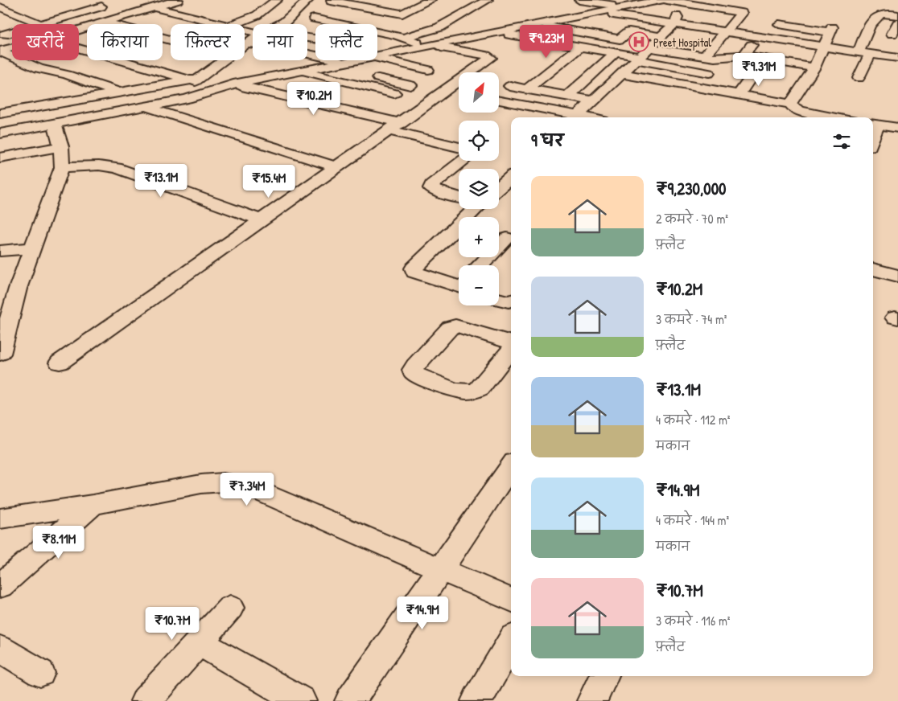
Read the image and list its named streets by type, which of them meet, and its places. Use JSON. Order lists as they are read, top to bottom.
{
  "places": {
    "hospital": ["Preet Hospital"]
  },
  "north": "top right",
  "page": {
    "chip": [
      "खरीदें",
      "किराया",
      "फ़िल्टर",
      "नया",
      "फ़्लैट"
    ],
    "price": [
      "₹9.23M",
      "₹9.31M",
      "₹10.2M",
      "₹13.1M",
      "₹15.4M",
      "₹7.34M",
      "₹8.11M",
      "₹14.9M",
      "₹10.7M"
    ],
    "map_buttons": ["+", "−"],
    "heading": "9 घर",
    "list": [
      {
        "name": "₹9,230,000",
        "note": "2 कमरे · 70 m² · फ़्लैट"
      },
      {
        "name": "₹10.2M",
        "note": "3 कमरे · 74 m² · फ़्लैट"
      },
      {
        "name": "₹13.1M",
        "note": "4 कमरे · 112 m² · मकान"
      },
      {
        "name": "₹14.9M",
        "note": "4 कमरे · 144 m² · मकान"
      },
      {
        "name": "₹10.7M",
        "note": "3 कमरे · 116 m² · फ़्लैट"
      }
    ]
  }
}
